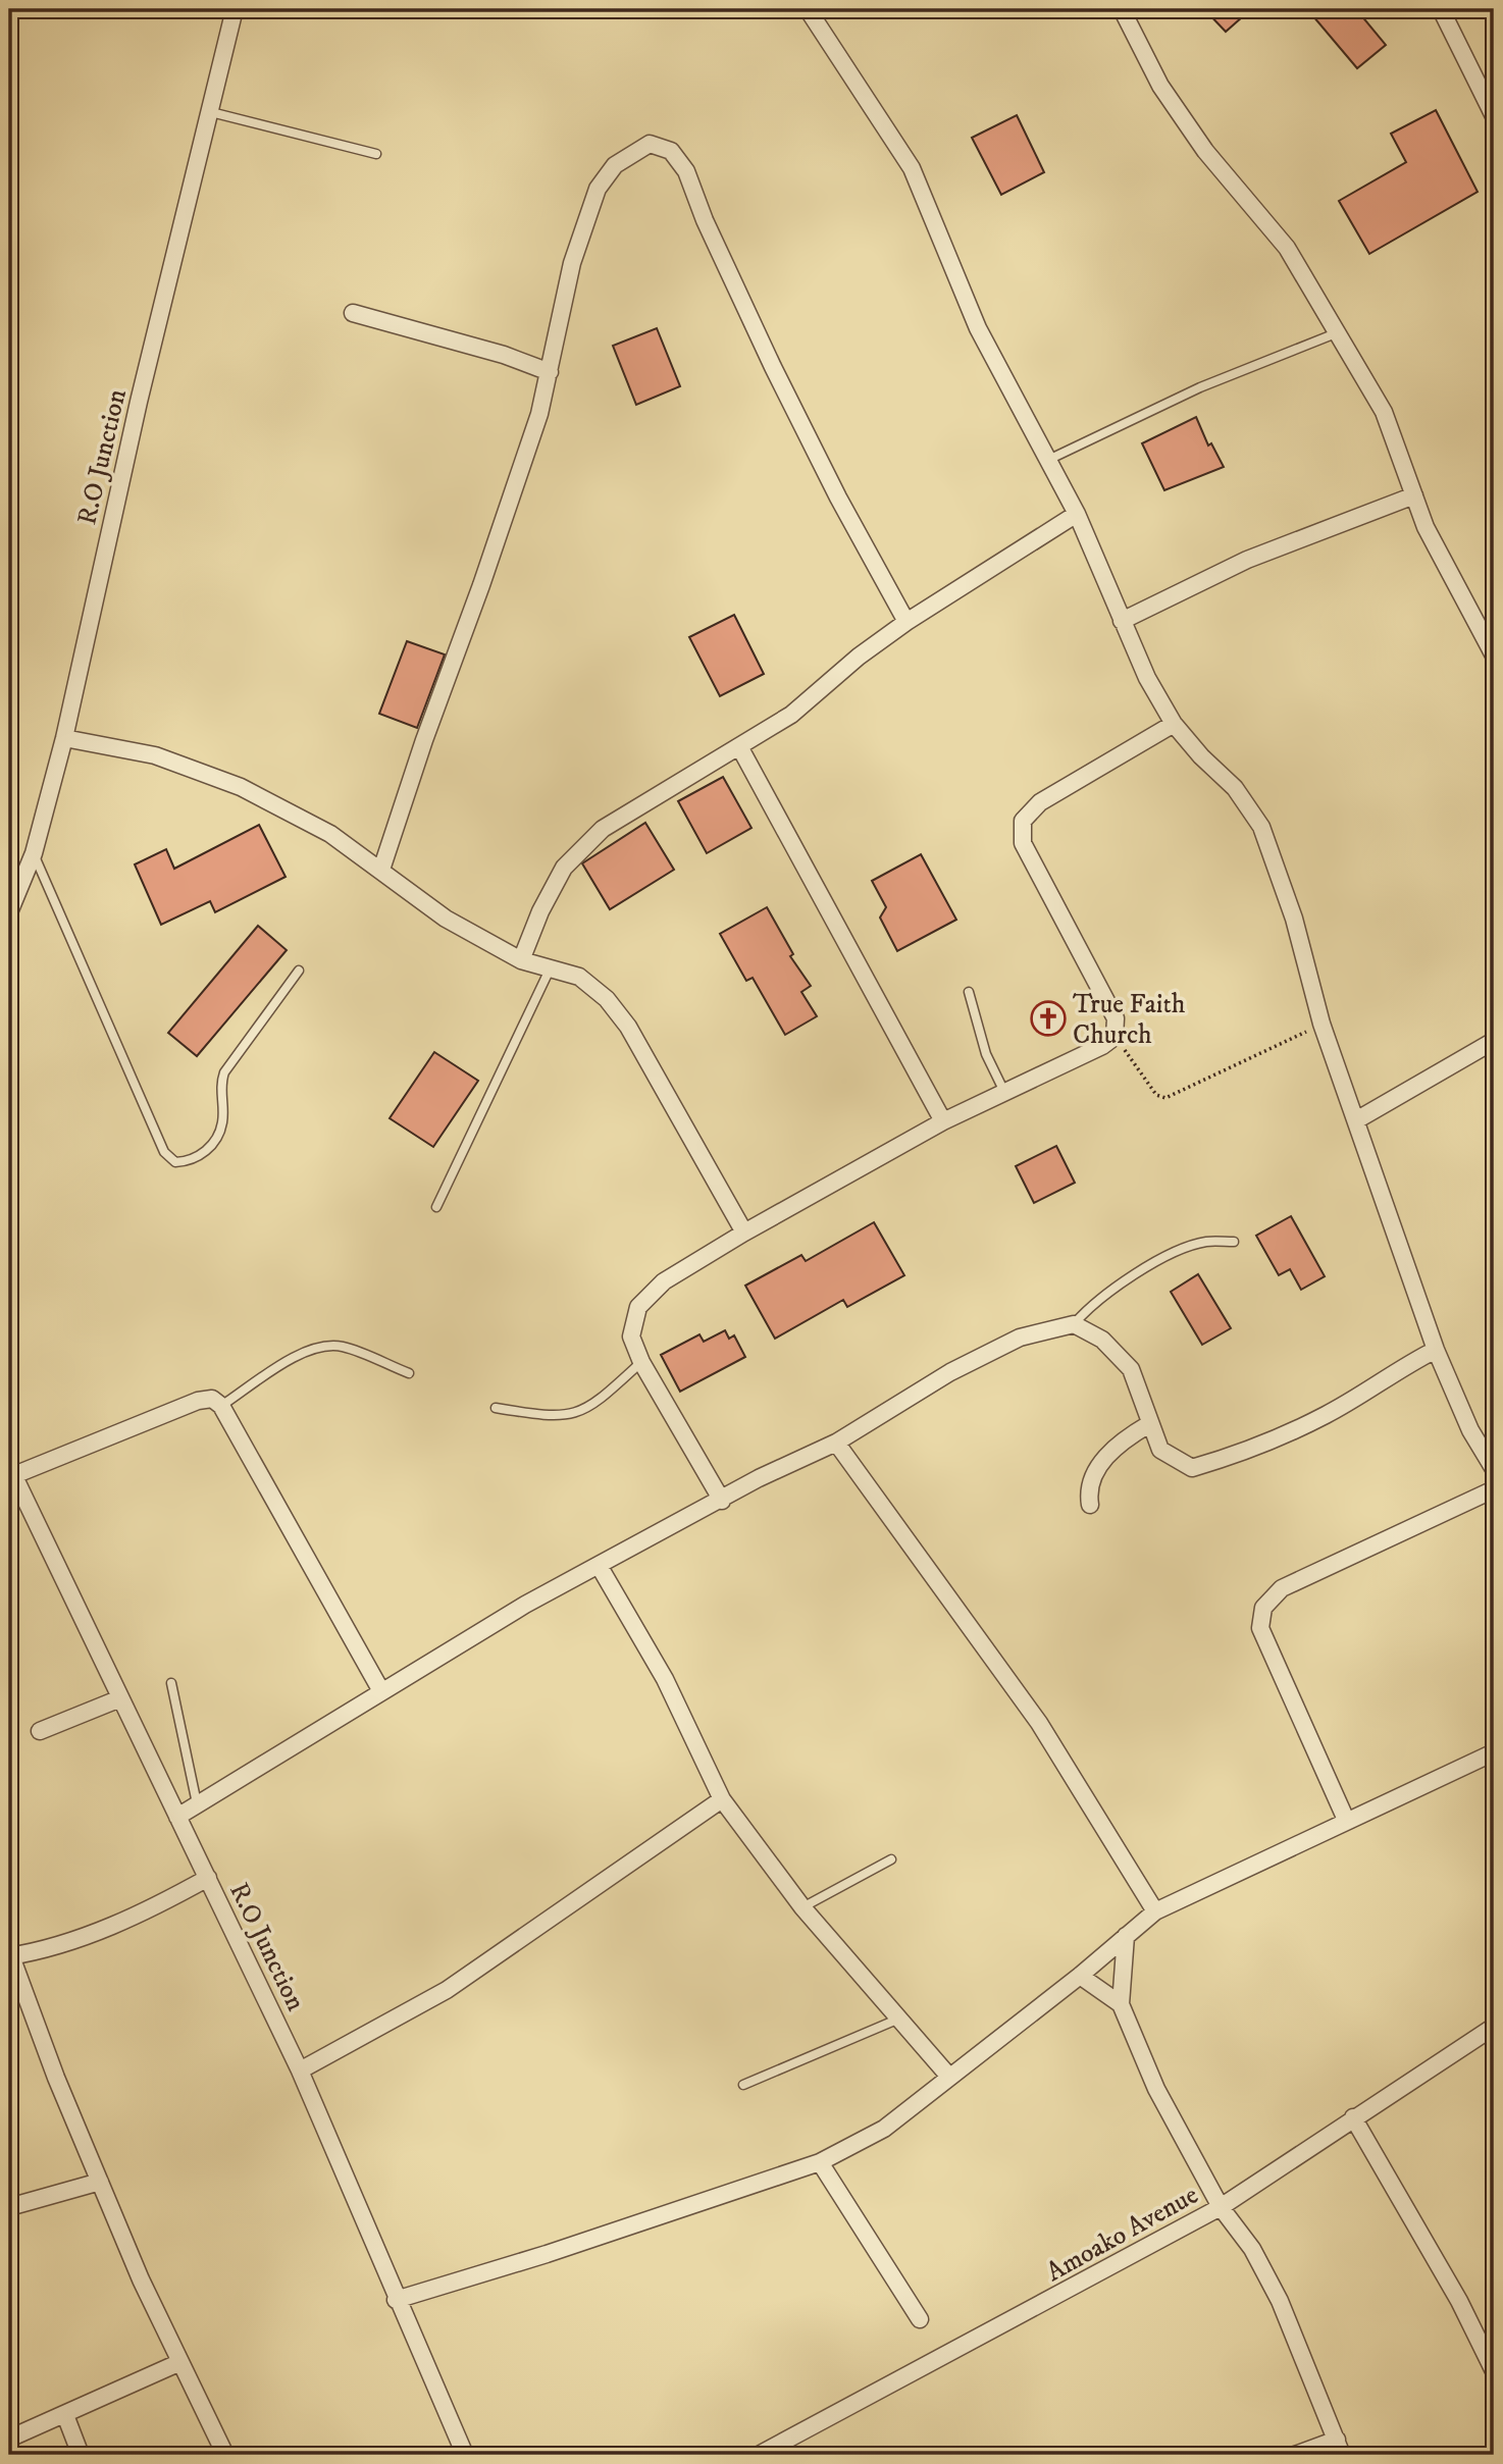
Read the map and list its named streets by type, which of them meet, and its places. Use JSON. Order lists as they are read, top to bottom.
{
  "streets": {
    "street": ["R.O Junction", "Amoako Avenue"]
  },
  "places": {
    "church": ["True Faith Church"]
  }
}
